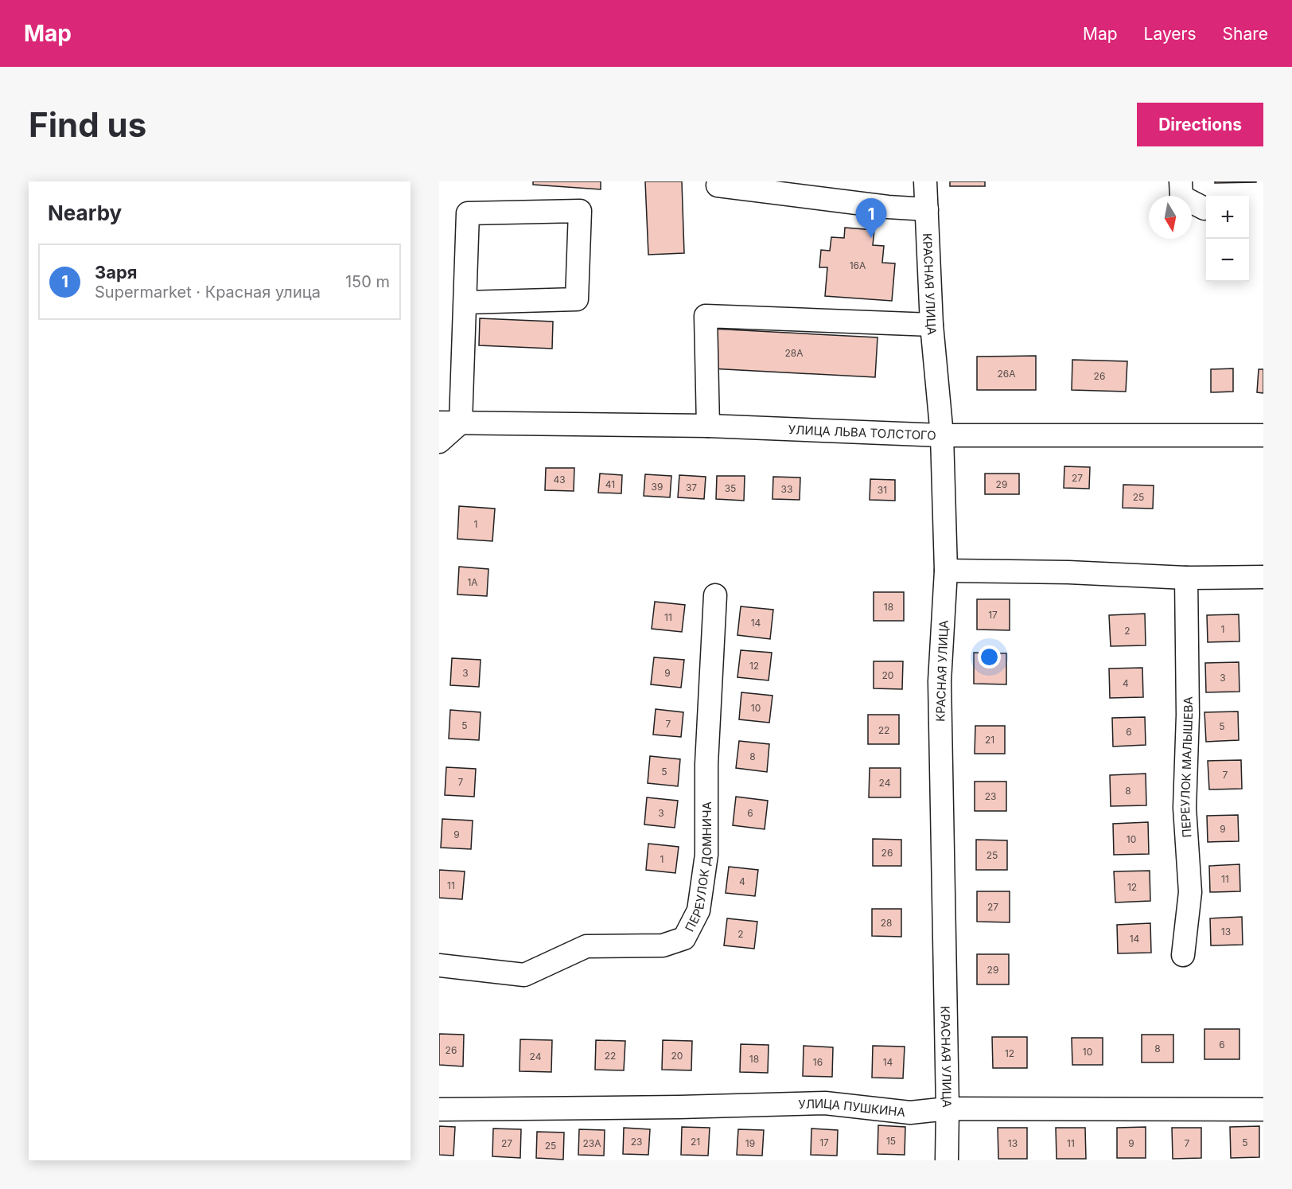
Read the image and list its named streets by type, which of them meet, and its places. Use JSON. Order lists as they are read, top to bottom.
{
  "streets": {
    "street": [
      "КРАСНАЯ УЛИЦА",
      "УЛИЦА ЛЬВА ТОЛСТОГО",
      "ПЕРЕУЛОК МАЛЫШЕВА",
      "ПЕРЕУЛОК ДОМНИЧА",
      "УЛИЦА ПУШКИНА"
    ]
  },
  "crossings": [
    ["КРАСНАЯ УЛИЦА", "УЛИЦА ЛЬВА ТОЛСТОГО"],
    ["КРАСНАЯ УЛИЦА", "УЛИЦА ПУШКИНА"]
  ],
  "house_numbers": [
    "16А",
    "28А",
    "26А",
    "26",
    "27",
    "43",
    "41",
    "29",
    "39",
    "37",
    "35",
    "33",
    "31",
    "25",
    "1",
    "1А",
    "18",
    "17",
    "11",
    "14",
    "1",
    "2",
    "12",
    "3",
    "9",
    "20",
    "3",
    "4",
    "10",
    "7",
    "5",
    "5",
    "22",
    "6",
    "21",
    "8",
    "5",
    "7",
    "7",
    "24",
    "8",
    "23",
    "3",
    "6",
    "9",
    "9",
    "10",
    "26",
    "25",
    "1",
    "11",
    "4",
    "11",
    "12",
    "27",
    "28",
    "13",
    "2",
    "14",
    "29",
    "6",
    "8",
    "26",
    "10",
    "12",
    "22",
    "20",
    "24",
    "18",
    "16",
    "14",
    "15",
    "23",
    "21",
    "17",
    "5",
    "27",
    "23А",
    "19",
    "13",
    "11",
    "9",
    "7",
    "25"
  ],
  "north": "bottom",
  "page": {
    "header": "Map",
    "nav": ["Map", "Layers", "Share"],
    "buttons": "Directions",
    "title": "Find us",
    "heading": "Nearby",
    "map_buttons": ["+", "−"],
    "pins": "1",
    "list": [
      {
        "mark": "1",
        "name": "Заря",
        "note": "Supermarket · Красная улица",
        "value": "150 m"
      }
    ]
  }
}
